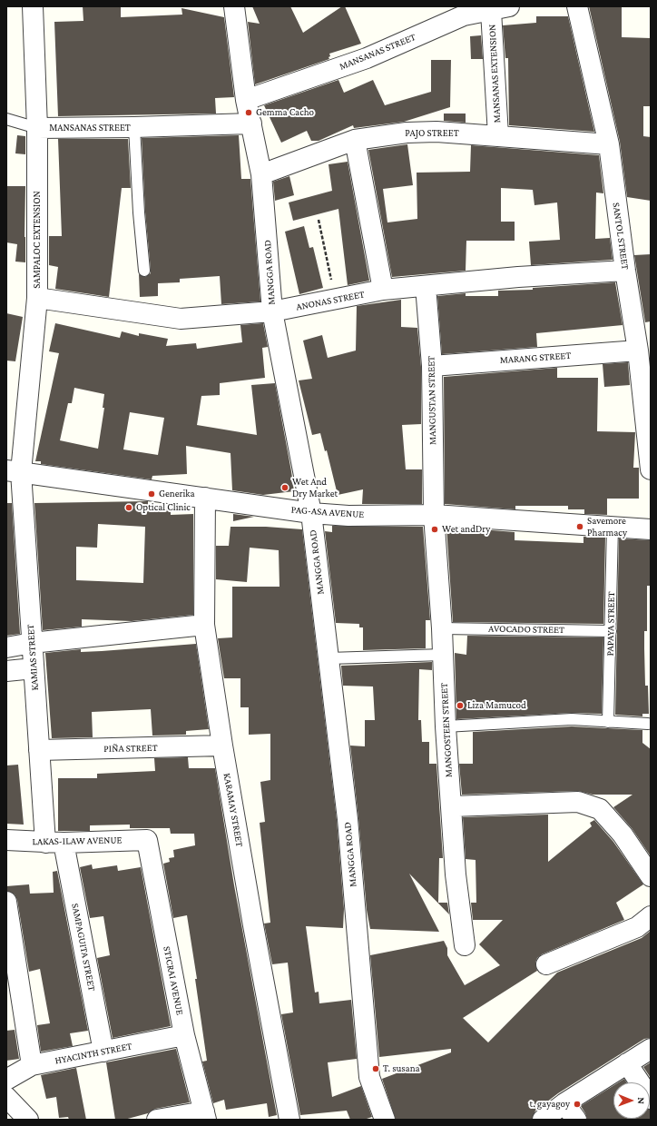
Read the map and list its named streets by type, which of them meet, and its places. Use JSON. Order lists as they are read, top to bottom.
{
  "streets": {
    "street": [
      "MANSANAS STREET",
      "MANSANAS EXTENSION",
      "PAJO STREET",
      "SANTOL STREET",
      "SAMPALOC EXTENSION",
      "MANGGA ROAD",
      "ANONAS STREET",
      "MARANG STREET",
      "MANGUSTAN STREET",
      "PAG-ASA AVENUE",
      "KAMIAS STREET",
      "MANGOSTEEN STREET",
      "PIÑA STREET",
      "KARAMAY STREET",
      "LAKAS-ILAW AVENUE",
      "SAMPAGUITA STREET",
      "STICRAI AVENUE",
      "HYACINTH STREET"
    ],
    "lane": ["PAPAYA STREET", "AVOCADO STREET"]
  },
  "crossings": [
    ["MANSANAS STREET", "MANSANAS EXTENSION"],
    ["MANSANAS STREET", "SAMPALOC EXTENSION"],
    ["MANSANAS STREET", "MANGGA ROAD"],
    ["MANSANAS EXTENSION", "PAJO STREET"],
    ["PAJO STREET", "SANTOL STREET"],
    ["PAJO STREET", "MANGGA ROAD"],
    ["SANTOL STREET", "ANONAS STREET"],
    ["SANTOL STREET", "MARANG STREET"],
    ["SAMPALOC EXTENSION", "ANONAS STREET"],
    ["SAMPALOC EXTENSION", "PAG-ASA AVENUE"],
    ["SAMPALOC EXTENSION", "KAMIAS STREET"],
    ["MANGGA ROAD", "ANONAS STREET"],
    ["MANGGA ROAD", "PAG-ASA AVENUE"],
    ["ANONAS STREET", "MANGUSTAN STREET"],
    ["MARANG STREET", "MANGUSTAN STREET"],
    ["MANGUSTAN STREET", "PAG-ASA AVENUE"],
    ["MANGUSTAN STREET", "MANGOSTEEN STREET"],
    ["PAG-ASA AVENUE", "PAPAYA STREET"],
    ["PAG-ASA AVENUE", "KAMIAS STREET"],
    ["PAG-ASA AVENUE", "MANGOSTEEN STREET"],
    ["PAG-ASA AVENUE", "KARAMAY STREET"],
    ["PAPAYA STREET", "AVOCADO STREET"],
    ["AVOCADO STREET", "MANGOSTEEN STREET"],
    ["KAMIAS STREET", "PIÑA STREET"],
    ["KAMIAS STREET", "LAKAS-ILAW AVENUE"],
    ["KAMIAS STREET", "SAMPAGUITA STREET"],
    ["PIÑA STREET", "KARAMAY STREET"],
    ["LAKAS-ILAW AVENUE", "SAMPAGUITA STREET"],
    ["LAKAS-ILAW AVENUE", "STICRAI AVENUE"],
    ["SAMPAGUITA STREET", "HYACINTH STREET"],
    ["STICRAI AVENUE", "HYACINTH STREET"]
  ],
  "places": [
    "Gemma Cacho",
    "Wet And Dry Market",
    "Generika",
    "Optical Clinic",
    "Savemore Pharmacy",
    "Wet andDry",
    "Liza Mamucod",
    "T. susana",
    "t. gayagoy"
  ],
  "north": "right"
}
